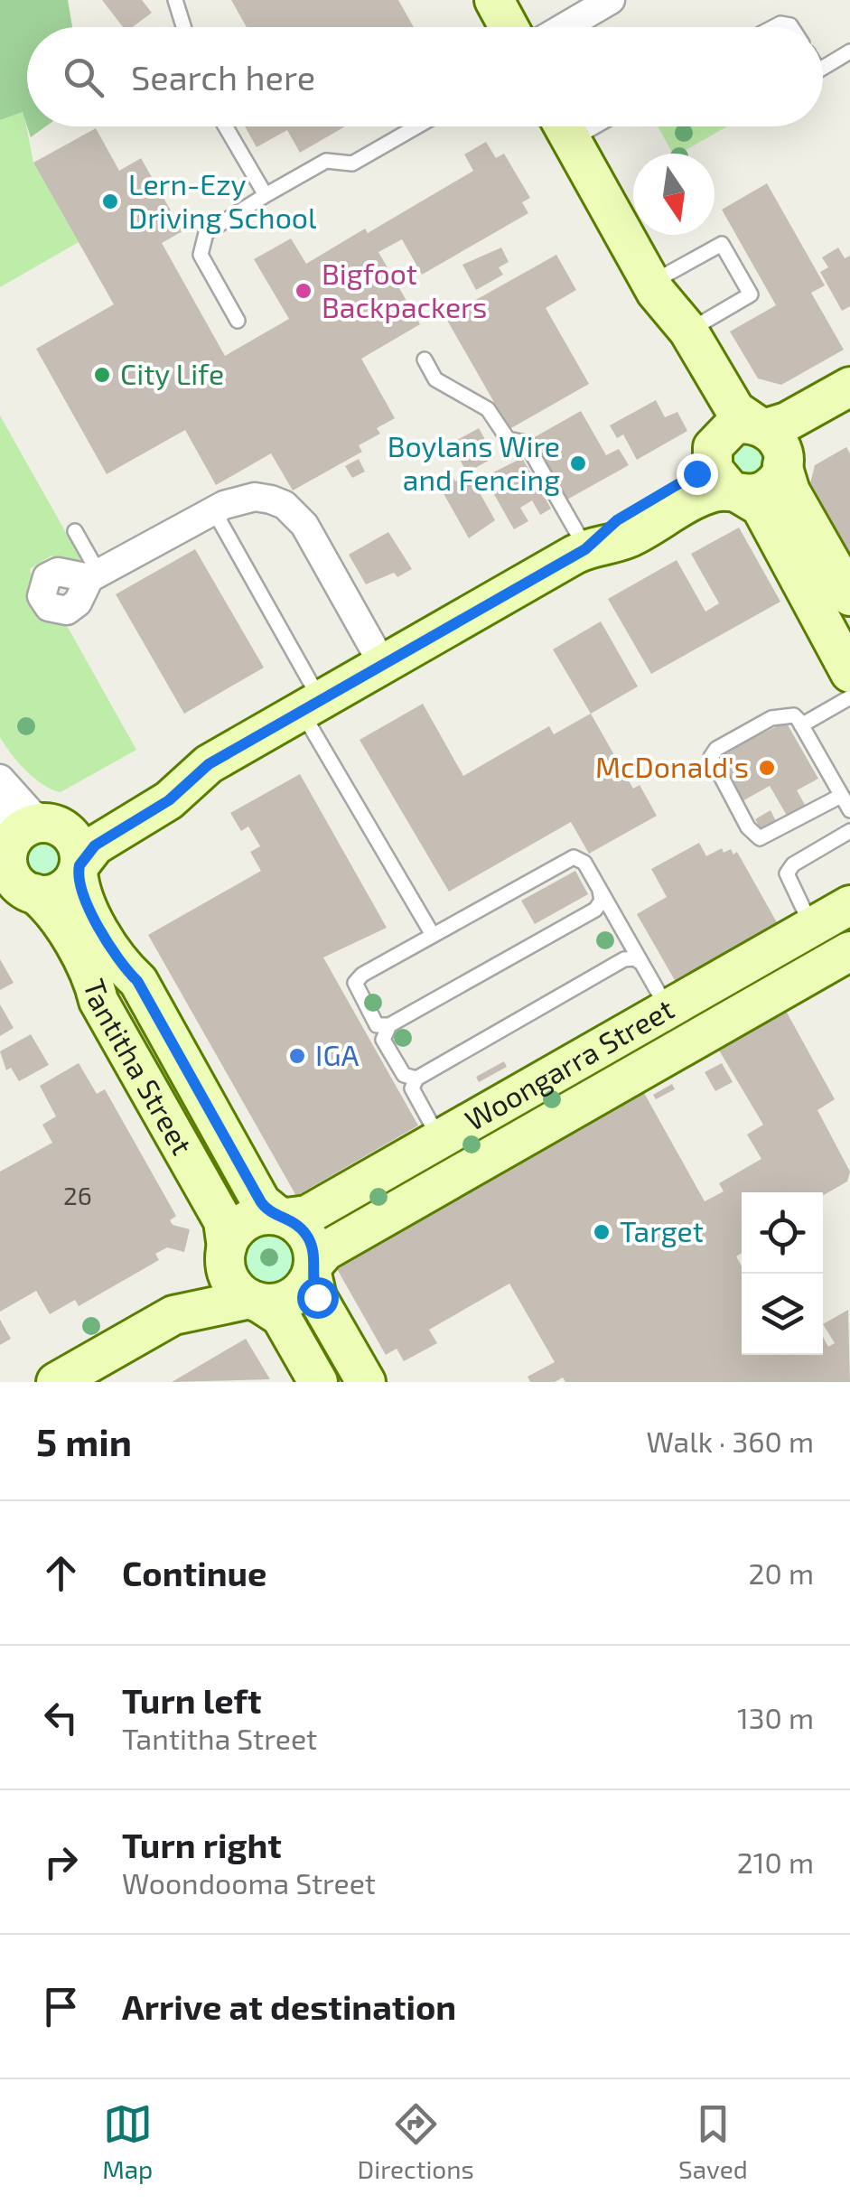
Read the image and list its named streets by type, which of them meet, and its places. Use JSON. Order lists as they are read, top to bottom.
{
  "streets": {
    "street": ["Woongarra Street", "Tantitha Street"]
  },
  "crossings": [
    ["Woongarra Street", "Tantitha Street"]
  ],
  "places": [
    "Lern-Ezy Driving School",
    "Bigfoot Backpackers",
    "City Life",
    "Boylans Wire and Fencing",
    "McDonald's",
    "IGA",
    "Target"
  ],
  "house_numbers": ["26"],
  "north": "bottom",
  "page": {
    "search": "Search here",
    "heading": ["5 min", "Walk · 360 m"],
    "list": [
      ["Continue", "20 m"],
      ["Turn left", "Tantitha Street", "130 m"],
      ["Turn right", "Woondooma Street", "210 m"],
      "Arrive at destination"
    ],
    "nav": ["Map", "Directions", "Saved"]
  }
}
